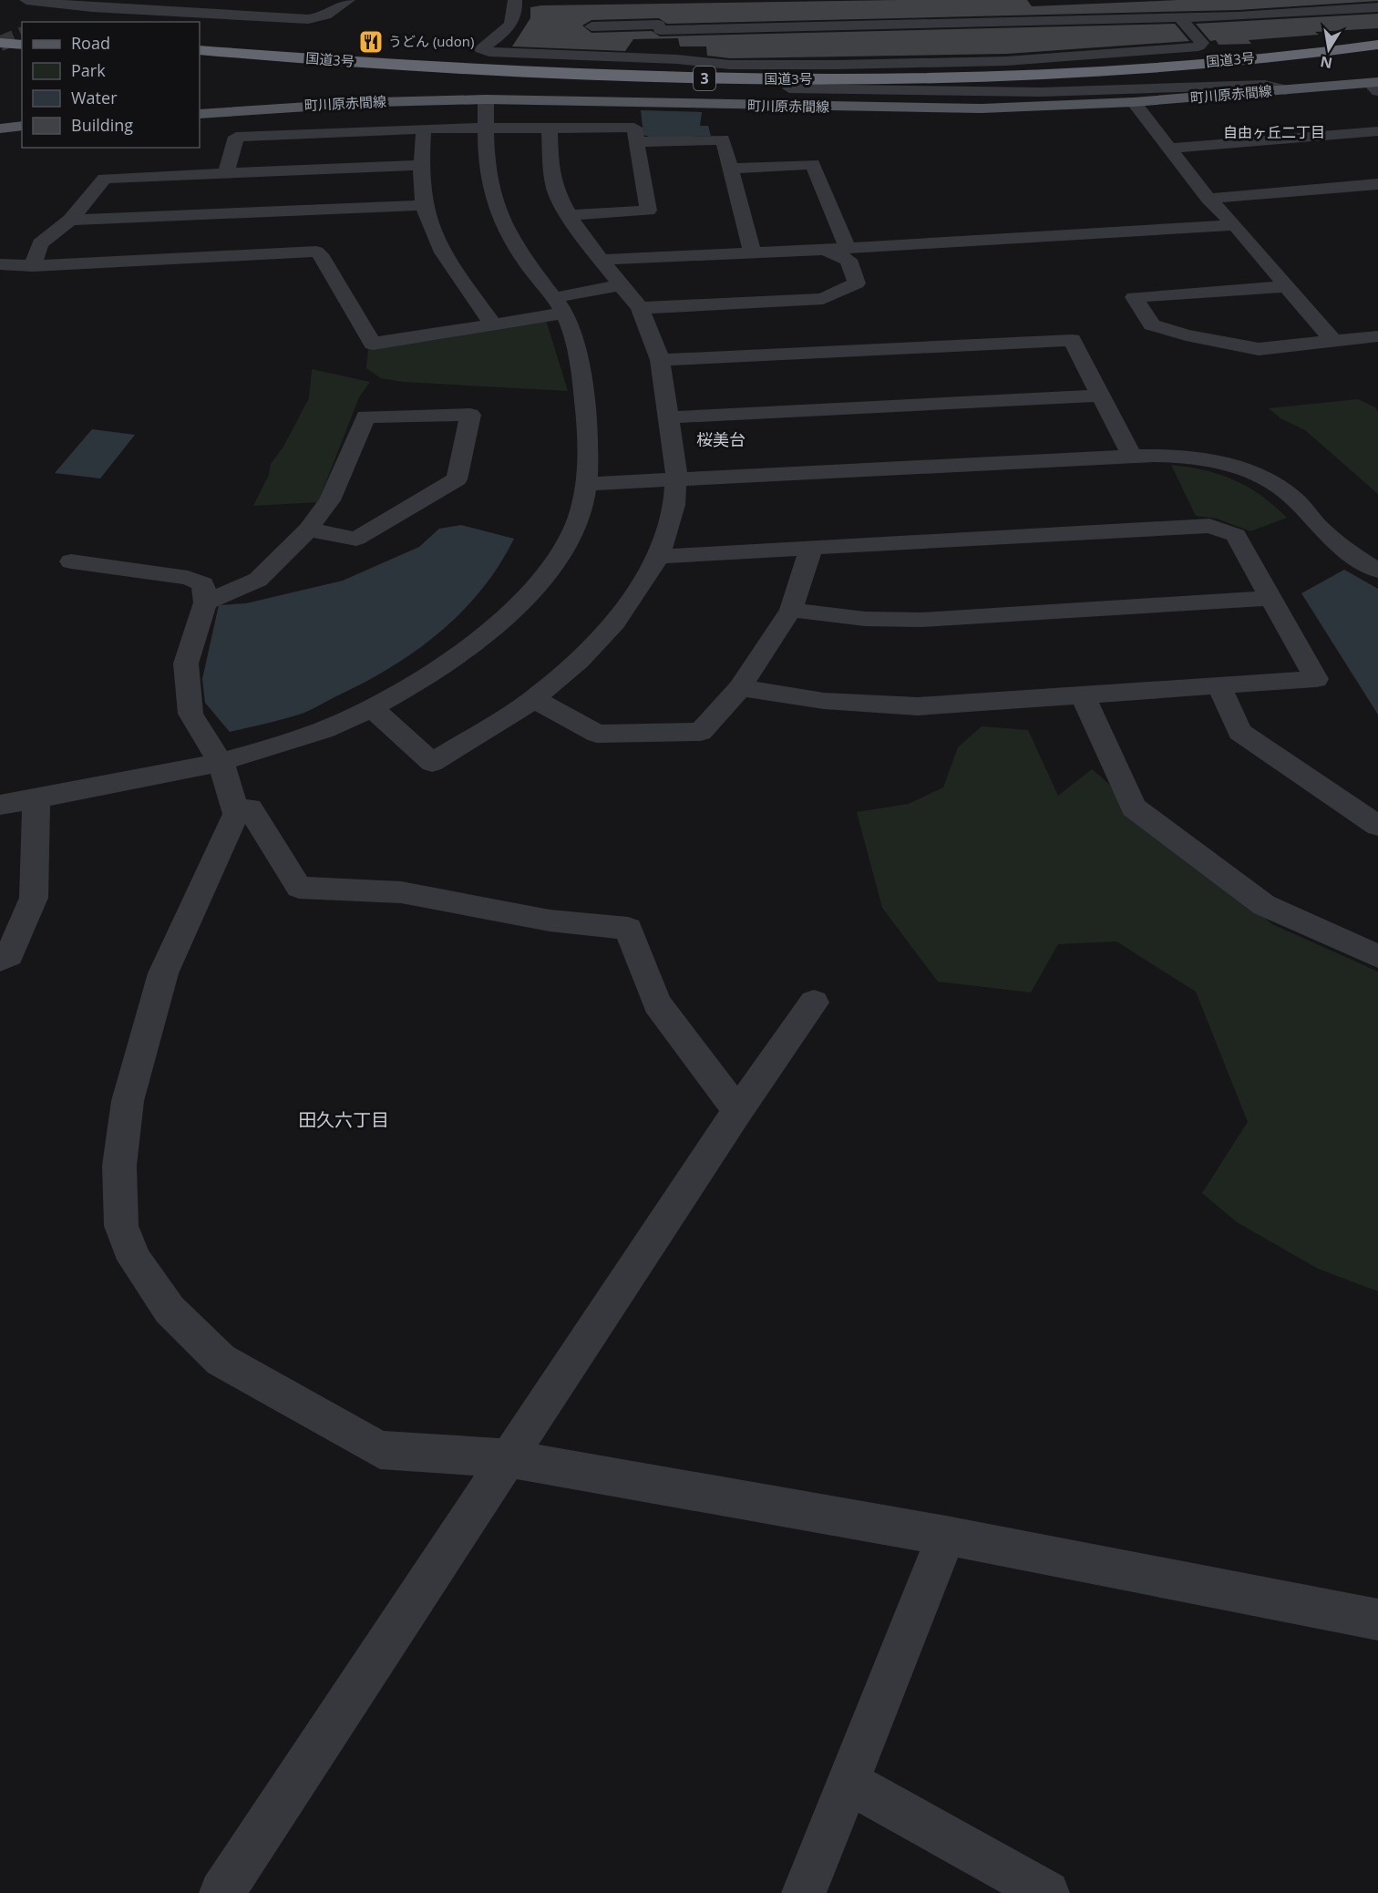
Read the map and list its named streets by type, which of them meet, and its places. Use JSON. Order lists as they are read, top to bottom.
{
  "streets": {
    "highway": ["国道3号", "3"],
    "main road": ["町川原赤間線"]
  },
  "districts": ["自由ヶ丘二丁目", "桜美台", "田久六丁目"],
  "places": {
    "restaurant": ["うどん (udon)"]
  },
  "legend": [
    "Road",
    "Park",
    "Water",
    "Building"
  ],
  "north": "bottom"
}
